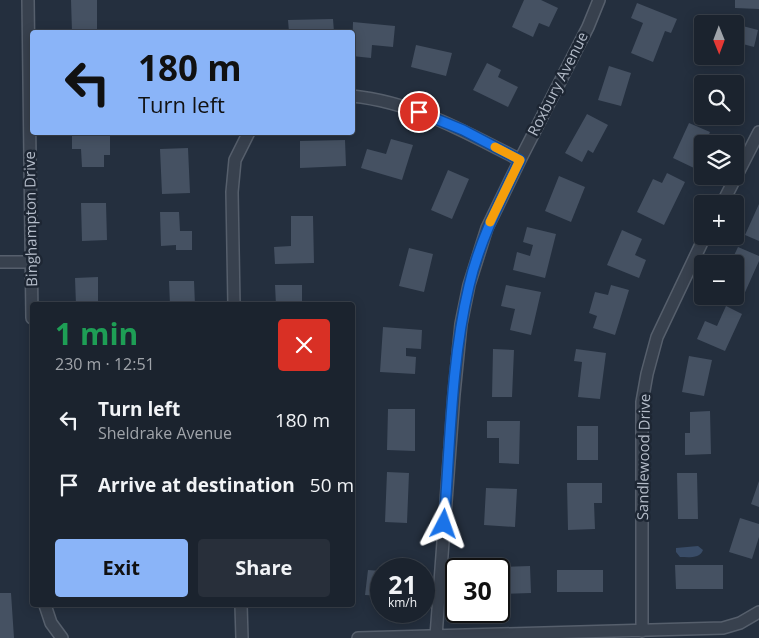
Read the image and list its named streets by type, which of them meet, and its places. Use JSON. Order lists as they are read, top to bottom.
{
  "streets": {
    "street": ["Roxbury Avenue", "Binghampton Drive", "Sandlewood Drive"]
  },
  "north": "bottom",
  "page": {
    "map_buttons": ["+", "−"],
    "turn": ["180 m", "Turn left"],
    "heading": ["1 min", "230 m · 12:51"],
    "list": [
      {
        "name": "Turn left",
        "note": "Sheldrake Avenue",
        "value": "180 m"
      },
      {
        "name": "Arrive at destination",
        "value": "50 m"
      }
    ],
    "buttons": ["Exit", "Share"],
    "speed": "21 km/h",
    "limit": "30"
  }
}
